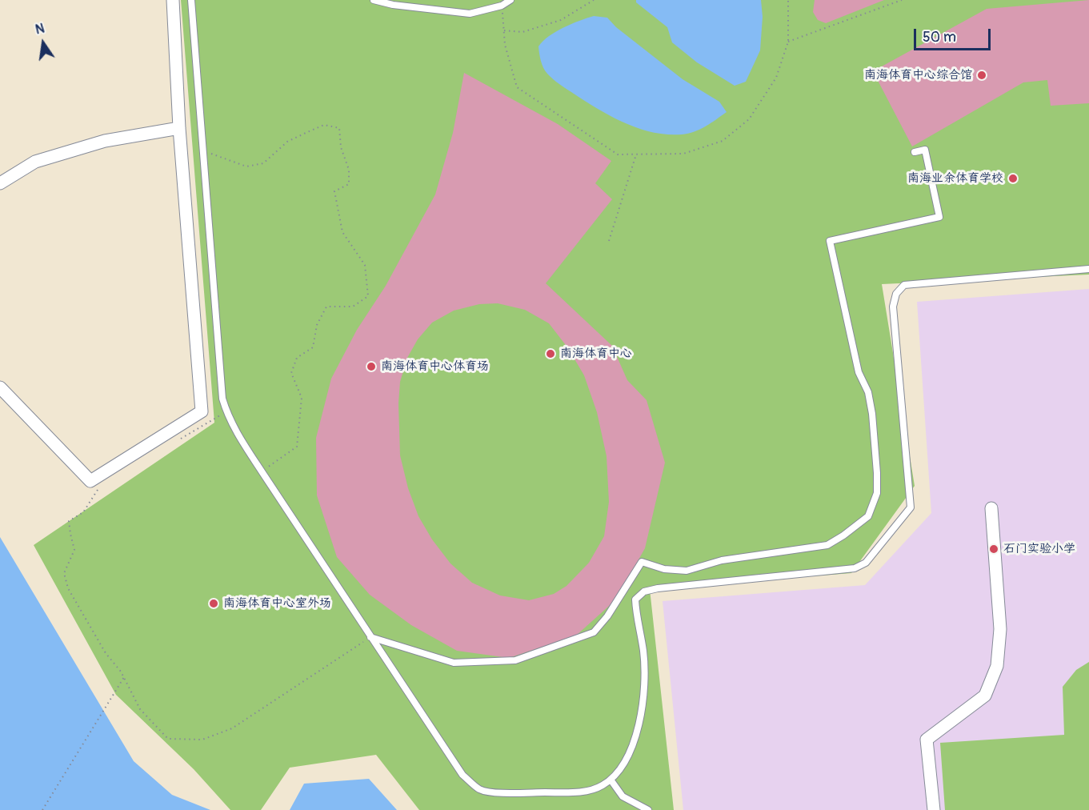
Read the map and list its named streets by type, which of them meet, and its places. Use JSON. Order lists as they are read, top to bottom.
{
  "places": [
    "南海体育中心综合馆",
    "南海业余体育学校",
    "南海体育中心",
    "南海体育中心体育场",
    "石门实验小学",
    "南海体育中心室外场"
  ],
  "scale_bar": "50 m",
  "north": "top"
}
